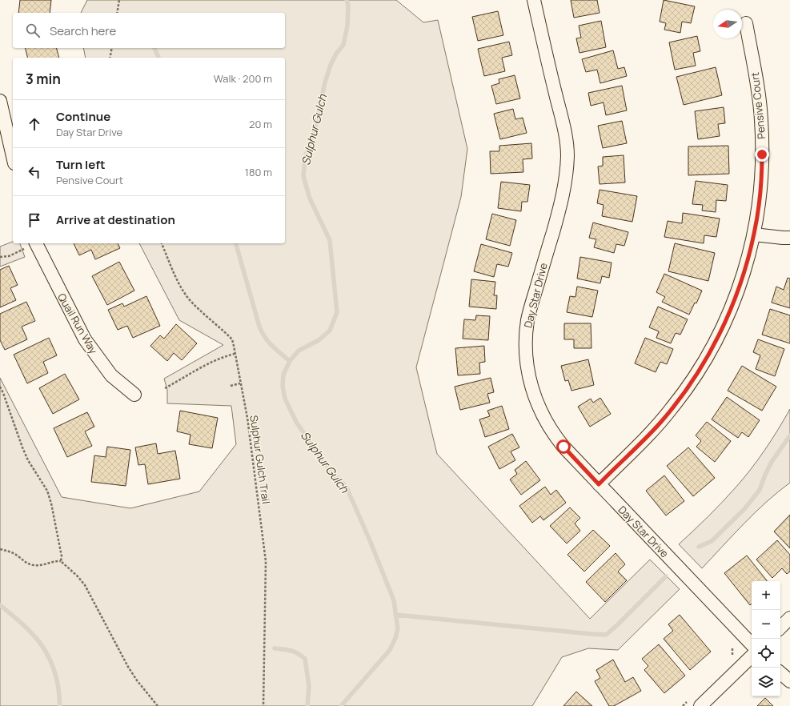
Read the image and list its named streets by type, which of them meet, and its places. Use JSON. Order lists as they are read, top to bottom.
{
  "streets": {
    "street": ["Pensive Court", "Day Star Drive", "Quail Run Way"],
    "path": ["Sulphur Gulch Trail"]
  },
  "crossings": [
    ["Pensive Court", "Day Star Drive"]
  ],
  "water": ["Sulphur Gulch"],
  "north": "left",
  "page": {
    "search": "Search here",
    "heading": ["3 min", "Walk · 200 m"],
    "list": [
      ["Continue", "Day Star Drive", "20 m"],
      ["Turn left", "Pensive Court", "180 m"],
      "Arrive at destination"
    ],
    "map_buttons": ["+", "−"]
  }
}
